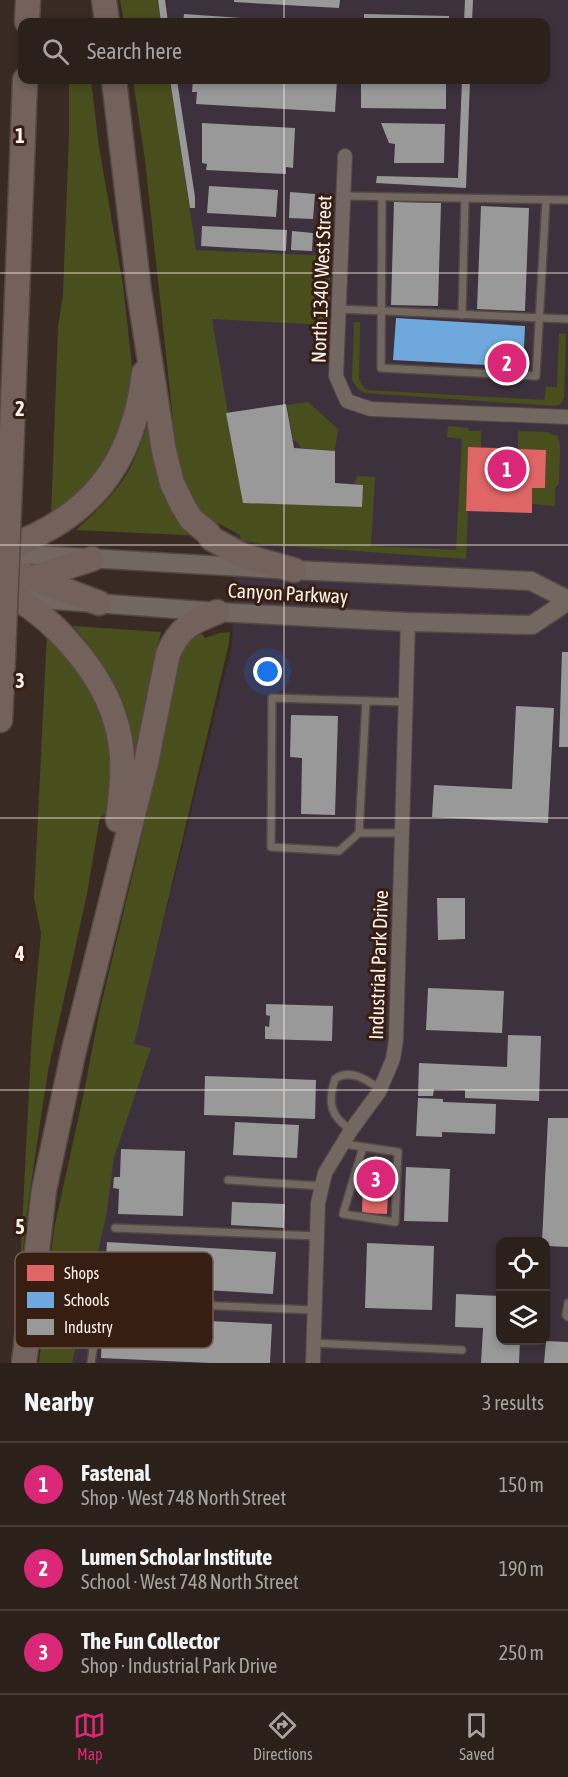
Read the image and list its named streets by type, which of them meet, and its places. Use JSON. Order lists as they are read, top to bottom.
{
  "streets": {
    "main road": ["Canyon Parkway"],
    "street": ["North 1340 West Street", "Industrial Park Drive"]
  },
  "crossings": [
    ["Canyon Parkway", "Industrial Park Drive"]
  ],
  "legend": ["Shops", "Schools", "Industry"],
  "page": {
    "search": "Search here",
    "pins": ["2", "1", "3"],
    "heading": ["Nearby", "3 results"],
    "list": [
      {
        "mark": "1",
        "name": "Fastenal",
        "note": "Shop · West 748 North Street",
        "value": "150 m"
      },
      {
        "mark": "2",
        "name": "Lumen Scholar Institute",
        "note": "School · West 748 North Street",
        "value": "190 m"
      },
      {
        "mark": "3",
        "name": "The Fun Collector",
        "note": "Shop · Industrial Park Drive",
        "value": "250 m"
      }
    ],
    "nav": ["Map", "Directions", "Saved"]
  },
  "grid": {
    "rows": [
      "1",
      "2",
      "3",
      "4",
      "5"
    ]
  }
}
